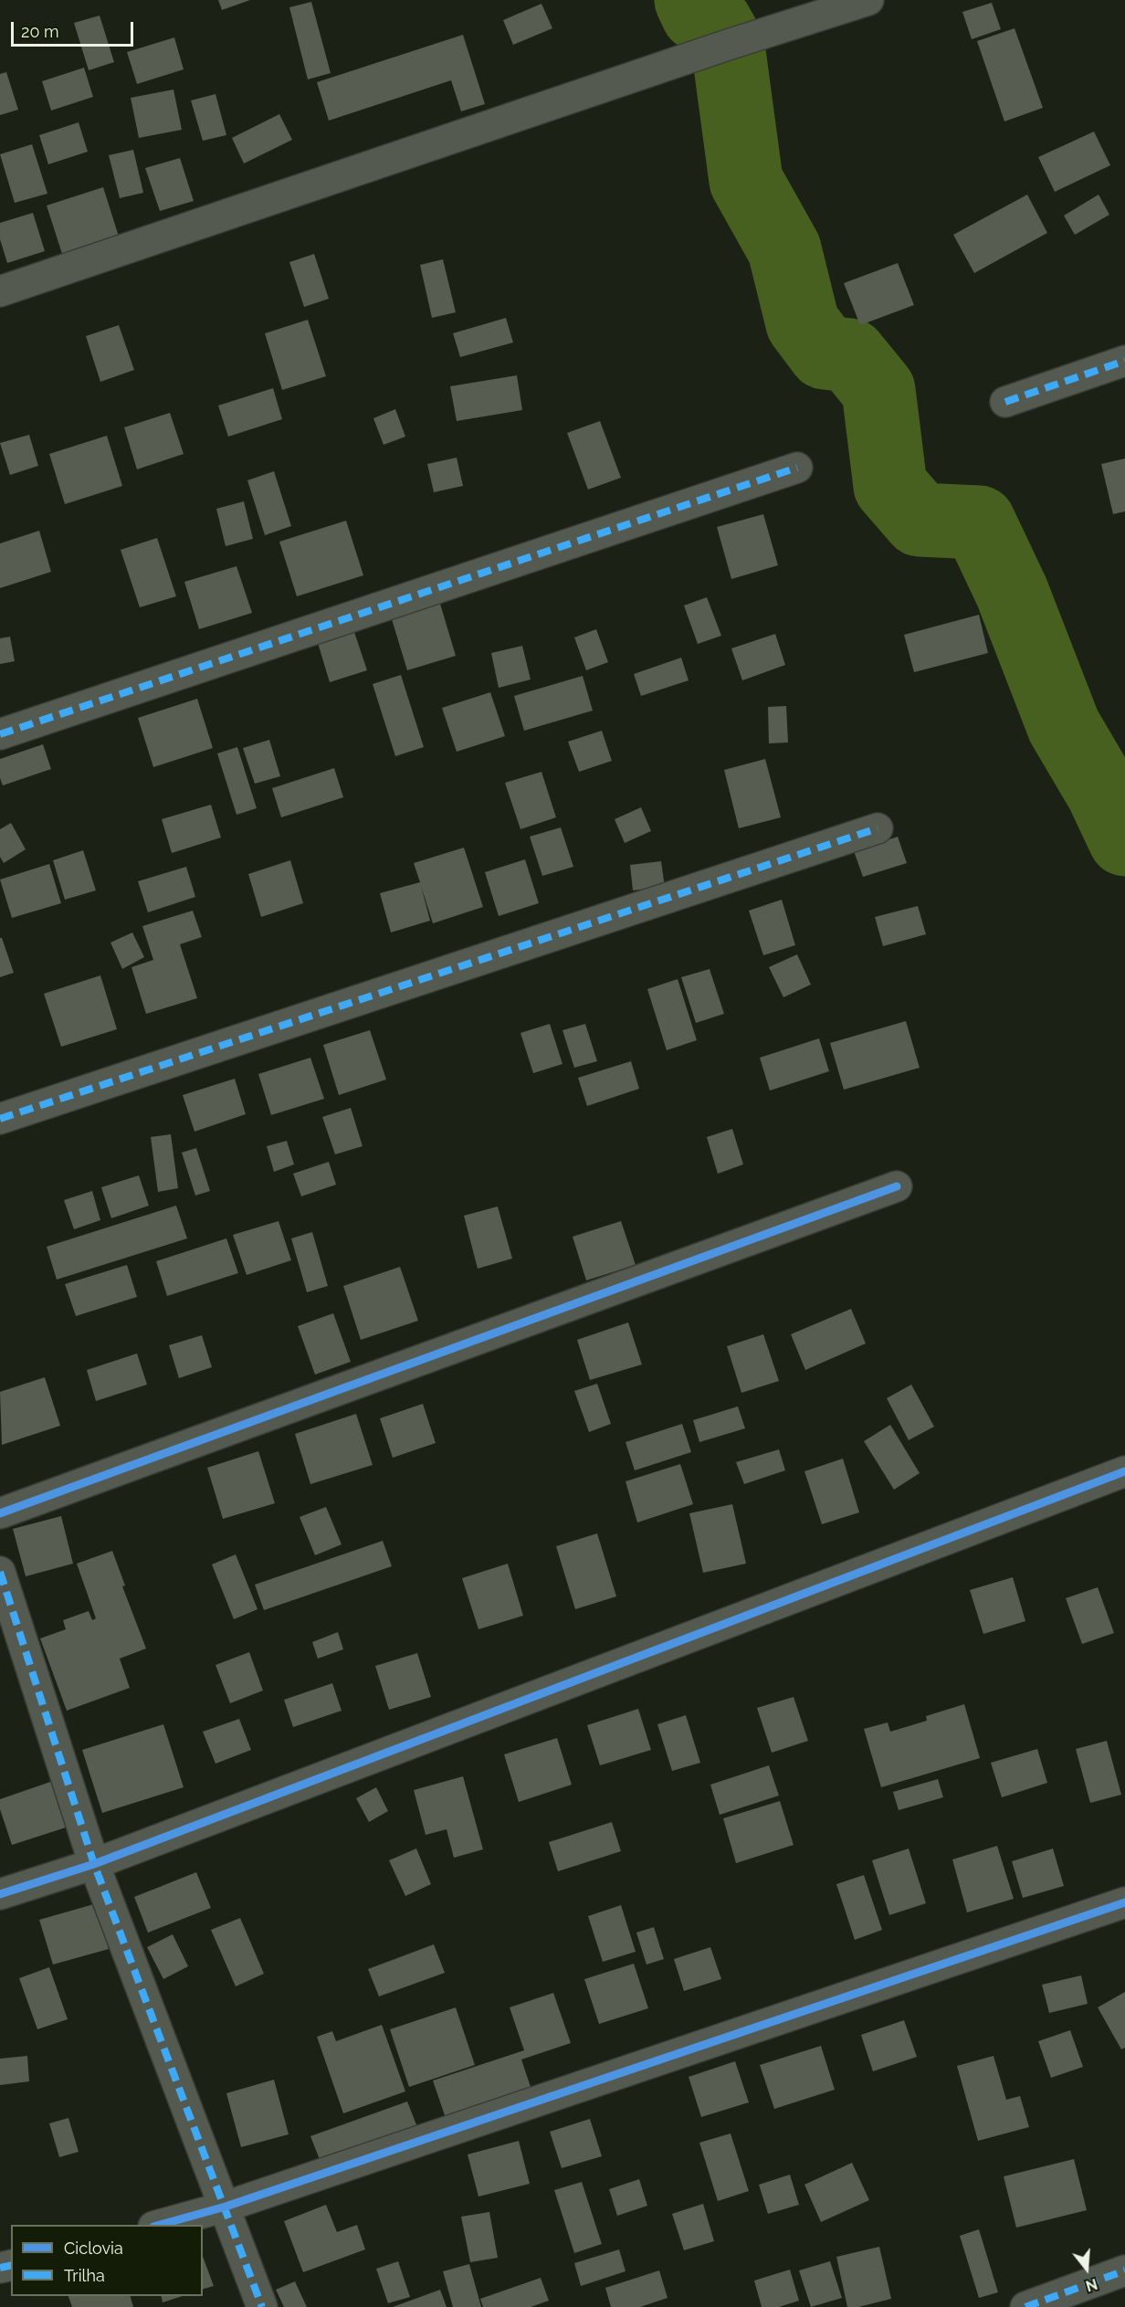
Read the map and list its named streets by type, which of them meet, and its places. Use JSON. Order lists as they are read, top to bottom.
{
  "legend": ["Ciclovia", "Trilha"],
  "scale_bar": "20 m",
  "north": "bottom"
}
